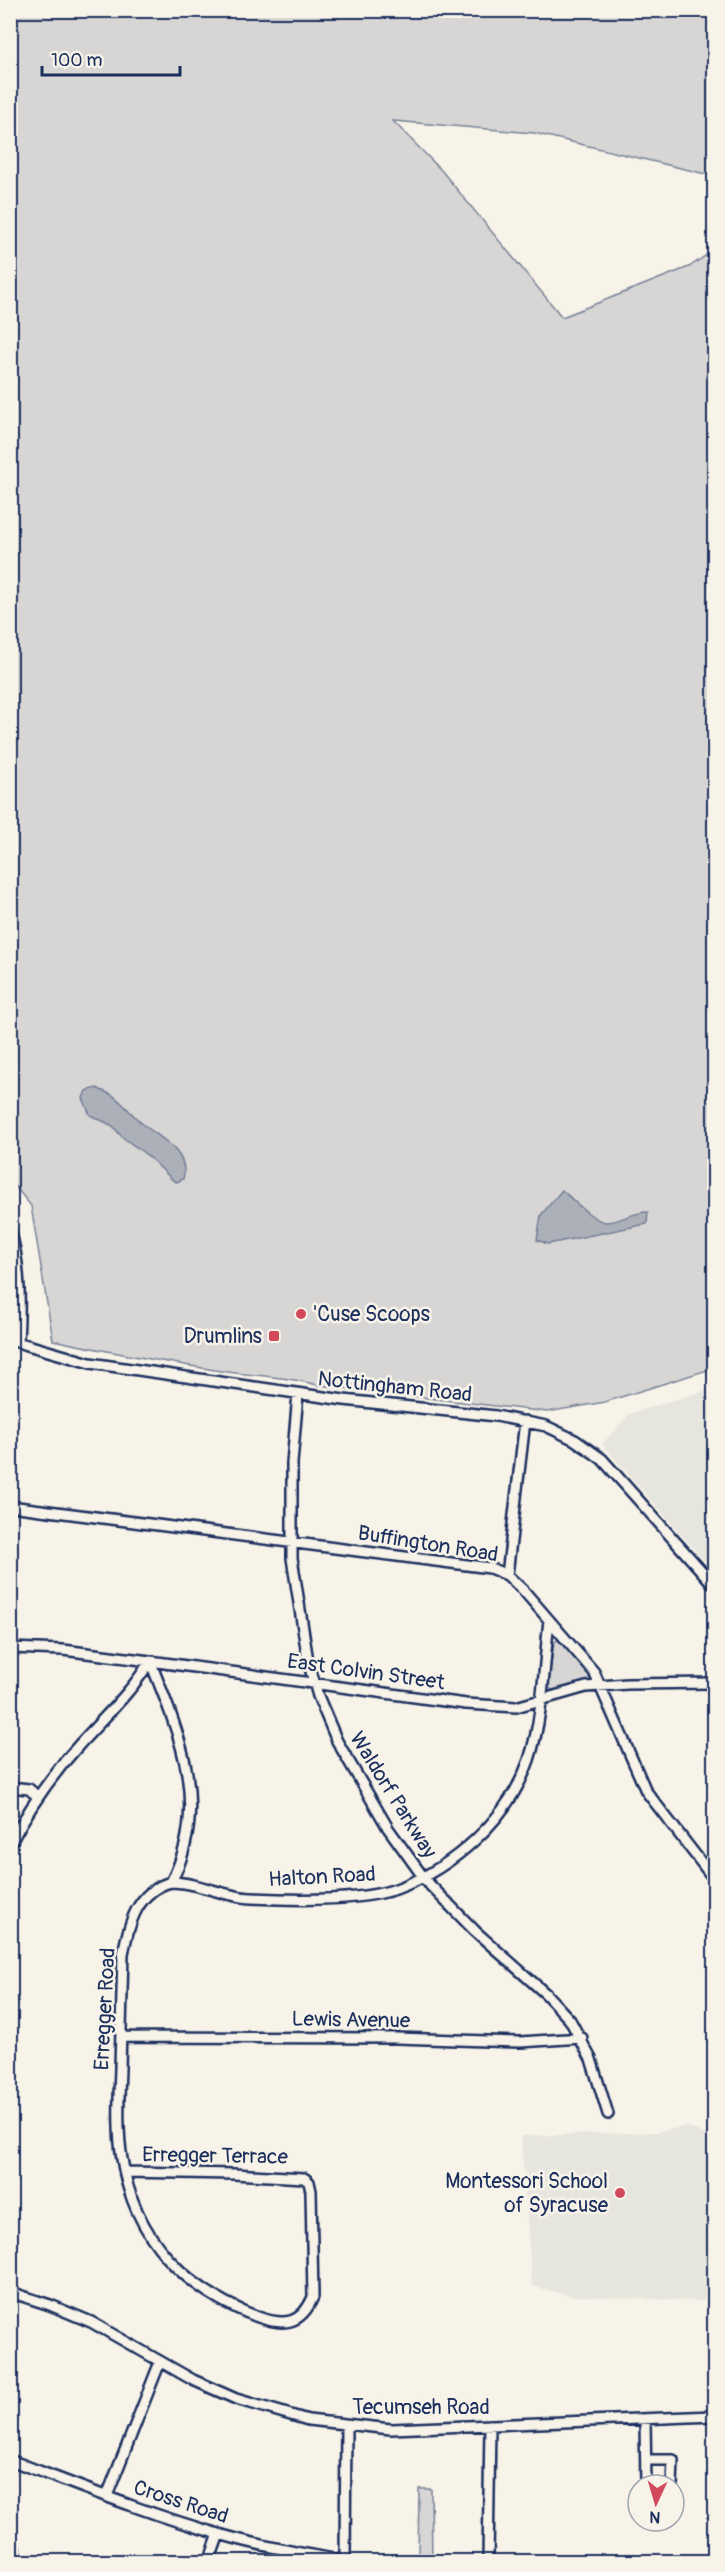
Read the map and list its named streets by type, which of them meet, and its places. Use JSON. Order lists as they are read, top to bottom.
{
  "streets": {
    "street": [
      "Nottingham Road",
      "Buffington Road",
      "East Colvin Street",
      "Waldorf Parkway",
      "Halton Road",
      "Erregger Road",
      "Lewis Avenue",
      "Erregger Terrace",
      "Tecumseh Road",
      "Cross Road"
    ]
  },
  "crossings": [
    ["Nottingham Road", "Waldorf Parkway"],
    ["Buffington Road", "East Colvin Street"],
    ["Buffington Road", "Waldorf Parkway"],
    ["Buffington Road", "Halton Road"],
    ["East Colvin Street", "Waldorf Parkway"],
    ["East Colvin Street", "Halton Road"],
    ["Waldorf Parkway", "Halton Road"],
    ["Waldorf Parkway", "Lewis Avenue"],
    ["Halton Road", "Erregger Road"],
    ["Erregger Road", "Lewis Avenue"],
    ["Erregger Road", "Erregger Terrace"]
  ],
  "places": {
    "other": ["'Cuse Scoops", "Montessori School of Syracuse"],
    "transit": ["Drumlins"]
  },
  "scale_bar": "100 m",
  "north": "bottom"
}
